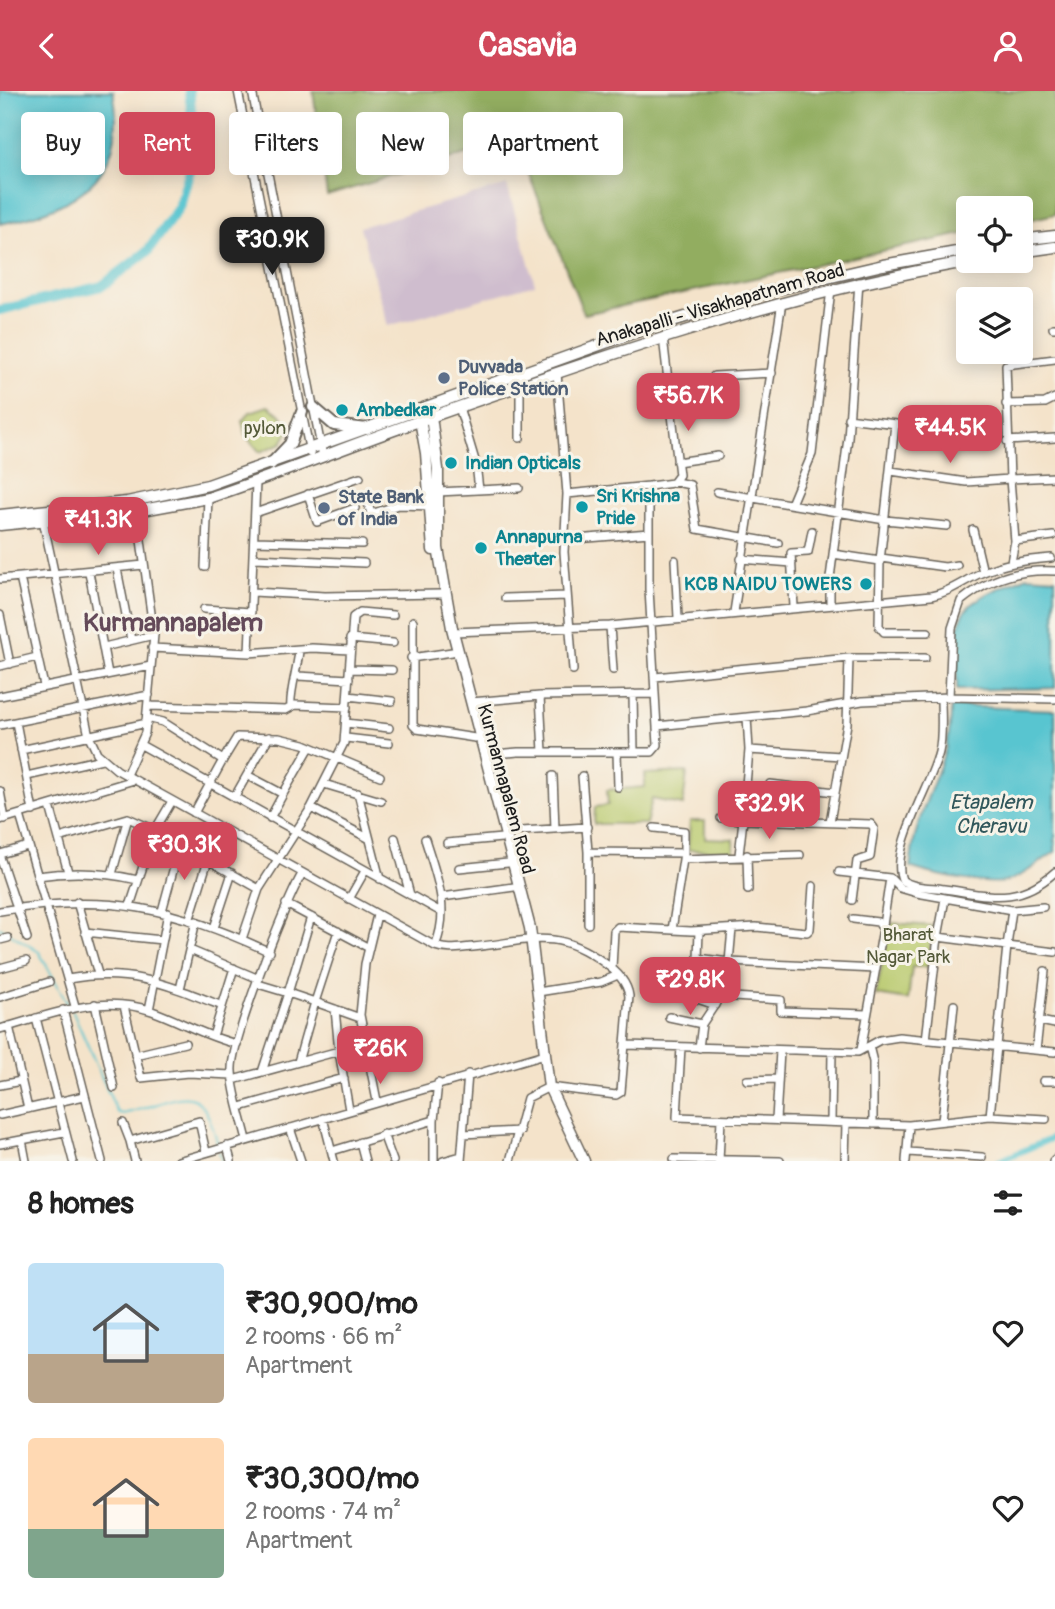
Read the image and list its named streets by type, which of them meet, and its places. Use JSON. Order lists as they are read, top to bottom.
{
  "streets": {
    "main road": ["Anakapalli - Visakhapatnam Road", "Kurmannapalem Road"]
  },
  "crossings": [
    ["Anakapalli - Visakhapatnam Road", "Kurmannapalem Road"]
  ],
  "districts": ["Kurmannapalem"],
  "water": ["Etapalem Cheravu"],
  "parks": ["pylon", "Bharat Nagar Park"],
  "places": [
    "Duvvada Police Station",
    "Ambedkar",
    "Indian Opticals",
    "Sri Krishna Pride",
    "State Bank of India",
    "Annapurna Theater",
    "KCB NAIDU TOWERS"
  ],
  "page": {
    "header": "Casavia",
    "chip": [
      "Buy",
      "Rent",
      "Filters",
      "New",
      "Apartment"
    ],
    "price": [
      "₹30.9K",
      "₹56.7K",
      "₹44.5K",
      "₹41.3K",
      "₹32.9K",
      "₹30.3K",
      "₹29.8K",
      "₹26K"
    ],
    "heading": "8 homes",
    "list": [
      {
        "name": "₹30,900/mo",
        "note": "2 rooms · 66 m² · Apartment"
      },
      {
        "name": "₹30,300/mo",
        "note": "2 rooms · 74 m² · Apartment"
      }
    ]
  }
}
